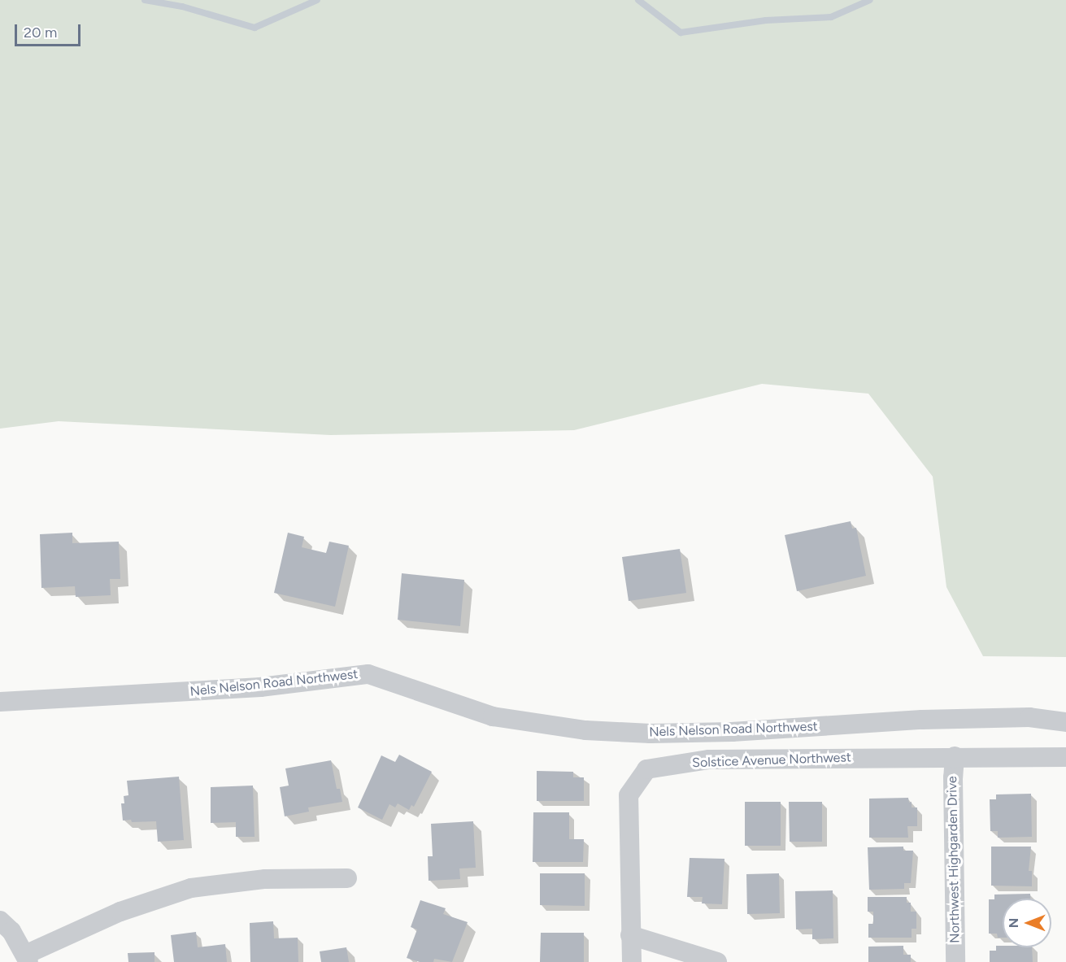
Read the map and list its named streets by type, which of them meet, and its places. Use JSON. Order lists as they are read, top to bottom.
{
  "streets": {
    "street": ["Nels Nelson Road Northwest", "Solstice Avenue Northwest", "Northwest Highgarden Drive"]
  },
  "crossings": [
    ["Solstice Avenue Northwest", "Northwest Highgarden Drive"]
  ],
  "scale_bar": "20 m",
  "north": "left"
}
